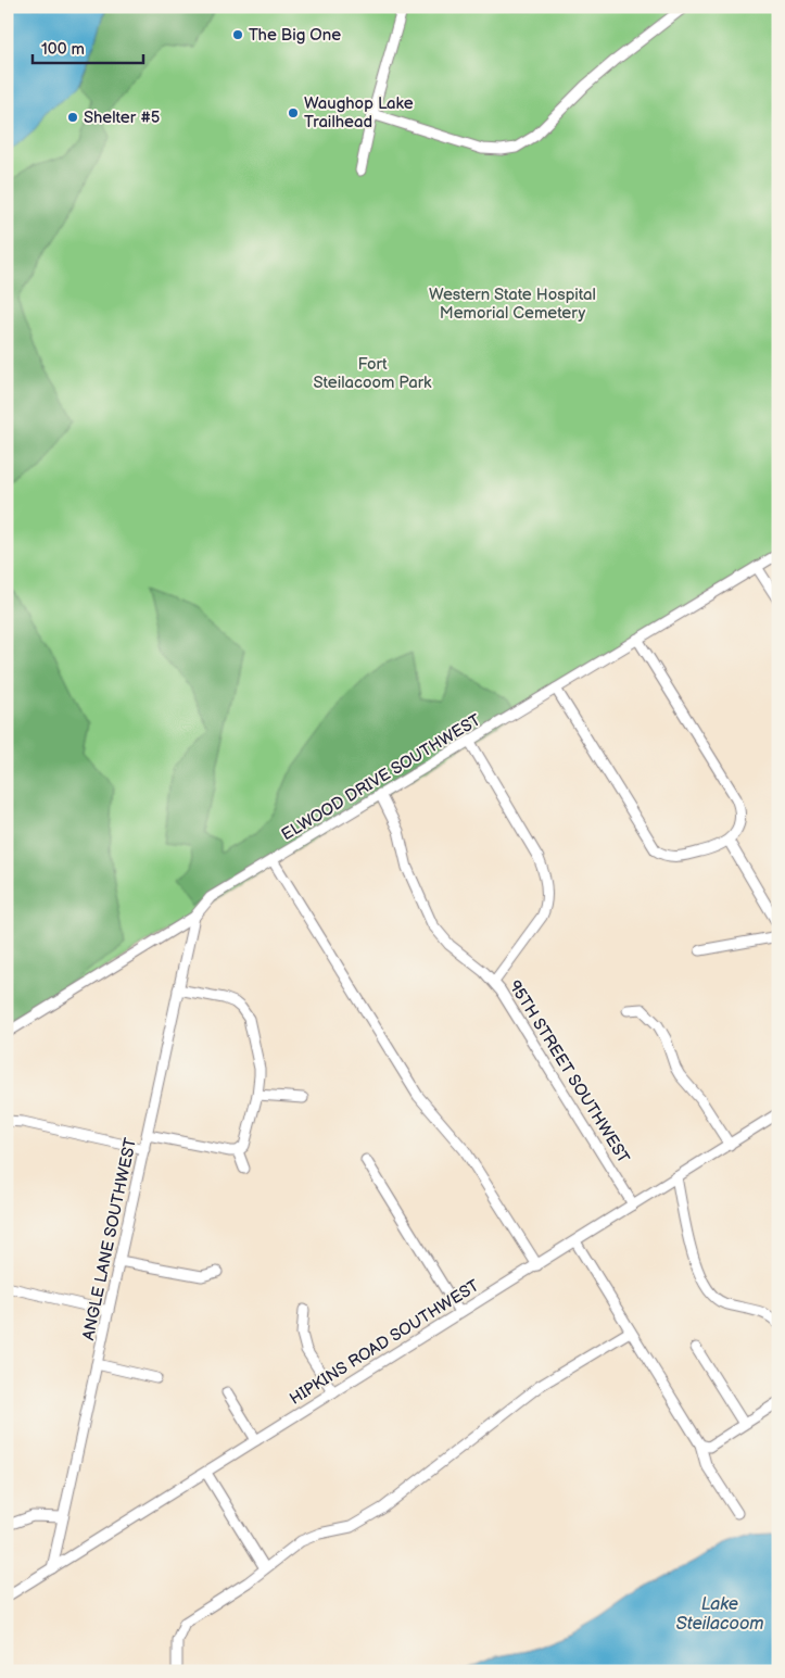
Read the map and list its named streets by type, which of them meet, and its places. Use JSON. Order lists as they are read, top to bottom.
{
  "streets": {
    "street": [
      "ELWOOD DRIVE SOUTHWEST",
      "95TH STREET SOUTHWEST",
      "ANGLE LANE SOUTHWEST",
      "HIPKINS ROAD SOUTHWEST"
    ]
  },
  "crossings": [
    ["ELWOOD DRIVE SOUTHWEST", "95TH STREET SOUTHWEST"],
    ["ELWOOD DRIVE SOUTHWEST", "ANGLE LANE SOUTHWEST"],
    ["95TH STREET SOUTHWEST", "HIPKINS ROAD SOUTHWEST"],
    ["ANGLE LANE SOUTHWEST", "HIPKINS ROAD SOUTHWEST"]
  ],
  "water": ["Lake Steilacoom"],
  "parks": ["Western State Hospital Memorial Cemetery", "Fort Steilacoom Park"],
  "places": ["The Big One", "Waughop Lake Trailhead", "Shelter #5"],
  "scale_bar": "100 m"
}
